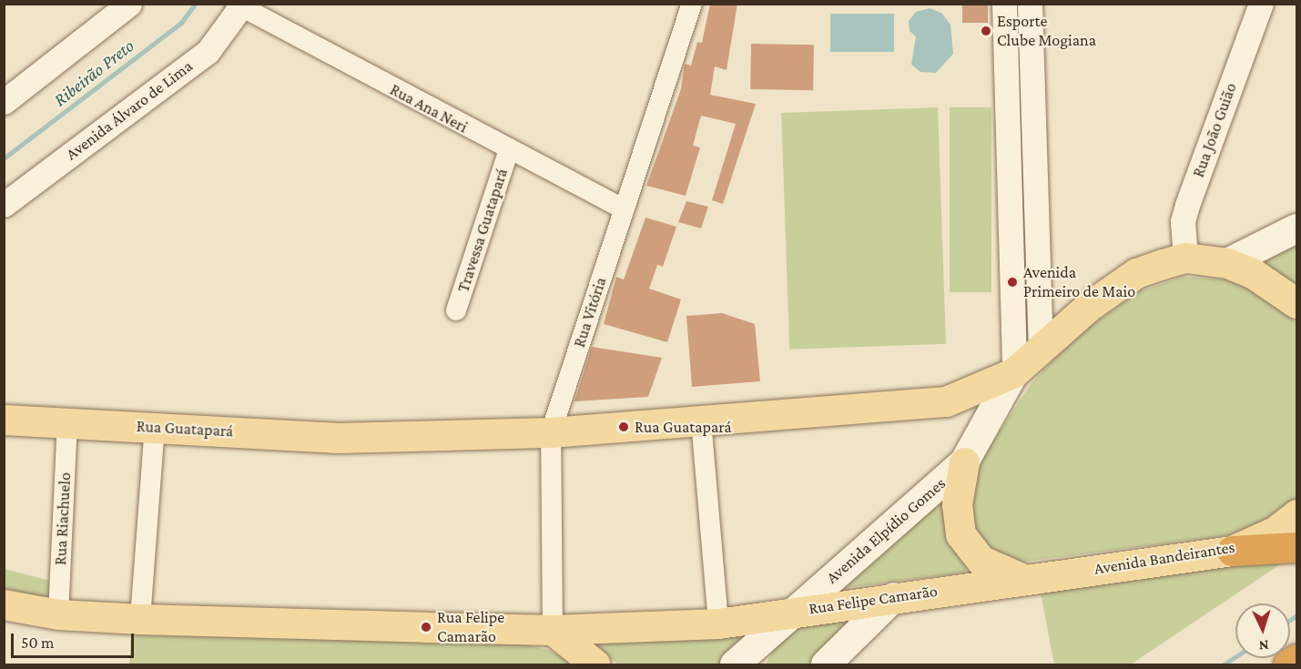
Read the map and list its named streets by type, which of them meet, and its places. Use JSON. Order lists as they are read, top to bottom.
{
  "streets": {
    "main road": [
      "Rua Guatapará",
      "Avenida Elpídio Gomes",
      "Avenida Bandeirantes",
      "Rua Felipe Camarão"
    ],
    "street": [
      "Rua Ana Neri",
      "Avenida Álvaro de Lima",
      "Rua João Guião",
      "Travessa Guatapará",
      "Rua Vitória",
      "Rua Riachuelo"
    ]
  },
  "crossings": [
    ["Rua Ana Neri", "Avenida Álvaro de Lima"],
    ["Rua Ana Neri", "Travessa Guatapará"],
    ["Rua Ana Neri", "Rua Vitória"],
    ["Rua Vitória", "Rua Guatapará"],
    ["Rua Vitória", "Rua Felipe Camarão"],
    ["Rua Guatapará", "Rua Riachuelo"],
    ["Rua Riachuelo", "Rua Felipe Camarão"],
    ["Avenida Elpídio Gomes", "Rua Felipe Camarão"],
    ["Avenida Bandeirantes", "Rua Felipe Camarão"]
  ],
  "water": ["Ribeirão Preto"],
  "places": [
    "Esporte Clube Mogiana",
    "Avenida Primeiro de Maio",
    "Rua Guatapará",
    "Rua Felipe Camarão"
  ],
  "scale_bar": "50 m",
  "north": "bottom"
}
